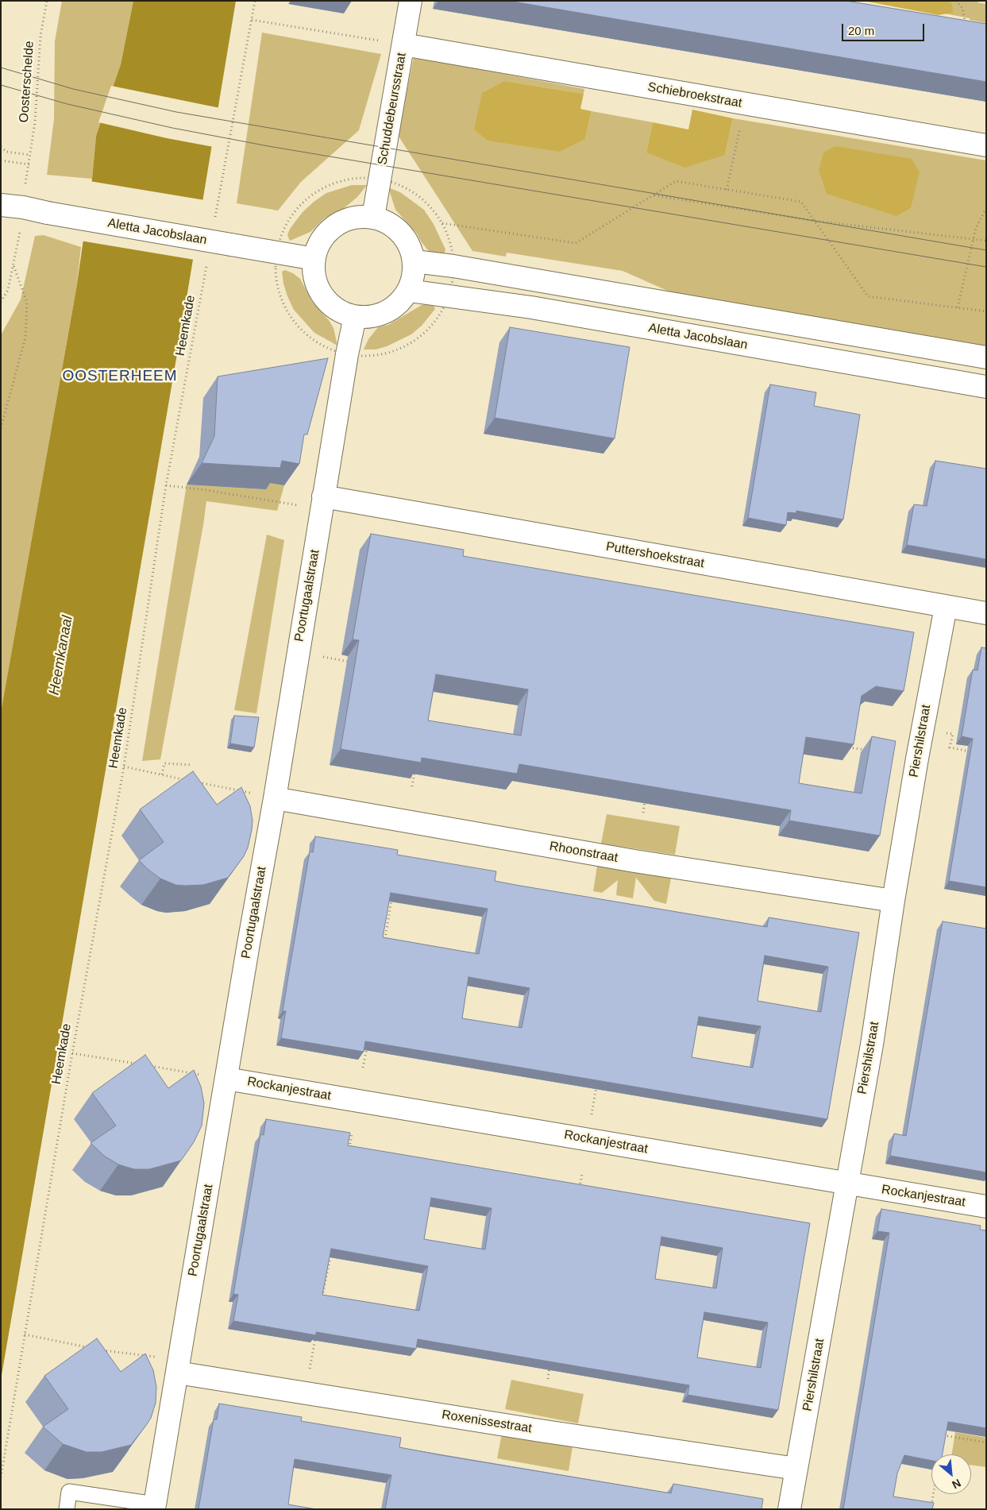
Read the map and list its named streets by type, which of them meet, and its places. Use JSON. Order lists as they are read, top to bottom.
{
  "streets": {
    "street": [
      "Schiebroekstraat",
      "Schuddebeursstraat",
      "Aletta Jacobslaan",
      "Puttershoekstraat",
      "Poortugaalstraat",
      "Piershilstraat",
      "Rhoonstraat",
      "Rockanjestraat",
      "Roxenissestraat"
    ],
    "path": ["Oosterschelde", "Heemkade"]
  },
  "crossings": [
    ["Oosterschelde", "Aletta Jacobslaan"],
    ["Schiebroekstraat", "Schuddebeursstraat"],
    ["Schuddebeursstraat", "Aletta Jacobslaan"],
    ["Schuddebeursstraat", "Poortugaalstraat"],
    ["Aletta Jacobslaan", "Poortugaalstraat"],
    ["Puttershoekstraat", "Poortugaalstraat"],
    ["Puttershoekstraat", "Piershilstraat"],
    ["Poortugaalstraat", "Rhoonstraat"],
    ["Poortugaalstraat", "Rockanjestraat"],
    ["Poortugaalstraat", "Roxenissestraat"],
    ["Piershilstraat", "Rhoonstraat"],
    ["Piershilstraat", "Rockanjestraat"],
    ["Piershilstraat", "Roxenissestraat"]
  ],
  "districts": ["OOSTERHEEM"],
  "water": ["Heemkanaal"],
  "scale_bar": "20 m",
  "north": "bottom right"
}
